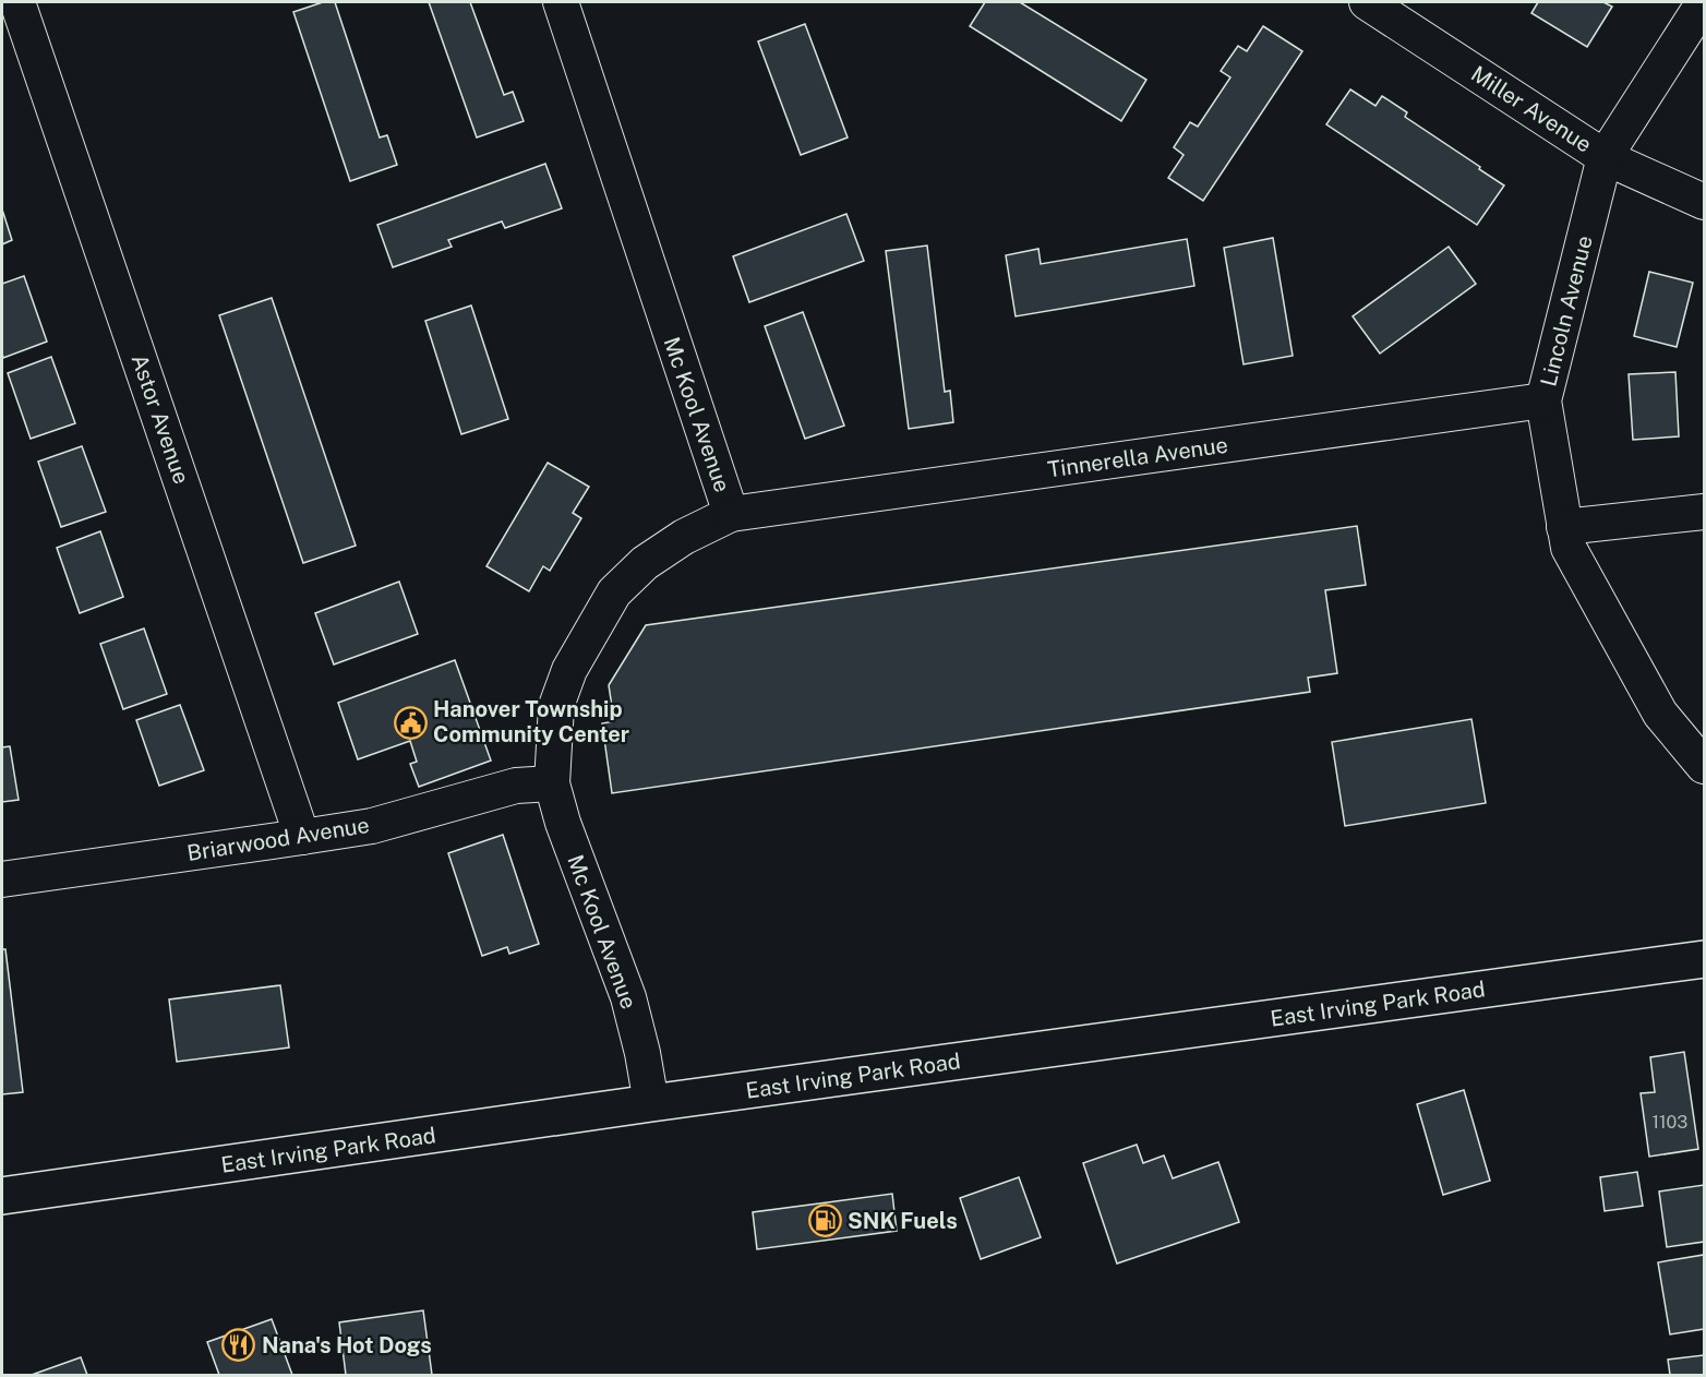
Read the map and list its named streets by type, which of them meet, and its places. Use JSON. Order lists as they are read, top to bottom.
{
  "streets": {
    "main road": ["East Irving Park Road"],
    "street": [
      "Miller Avenue",
      "Lincoln Avenue",
      "Mc Kool Avenue",
      "Astor Avenue",
      "Tinnerella Avenue",
      "Briarwood Avenue"
    ]
  },
  "crossings": [
    ["Miller Avenue", "Lincoln Avenue"],
    ["Lincoln Avenue", "Tinnerella Avenue"],
    ["Mc Kool Avenue", "Tinnerella Avenue"],
    ["Mc Kool Avenue", "Briarwood Avenue"],
    ["Mc Kool Avenue", "East Irving Park Road"],
    ["Astor Avenue", "Briarwood Avenue"]
  ],
  "places": {
    "public building": ["Hanover Township Community Center"],
    "fuel station": ["SNK Fuels"],
    "restaurant": ["Nana's Hot Dogs"]
  },
  "house_numbers": ["1103"]
}
